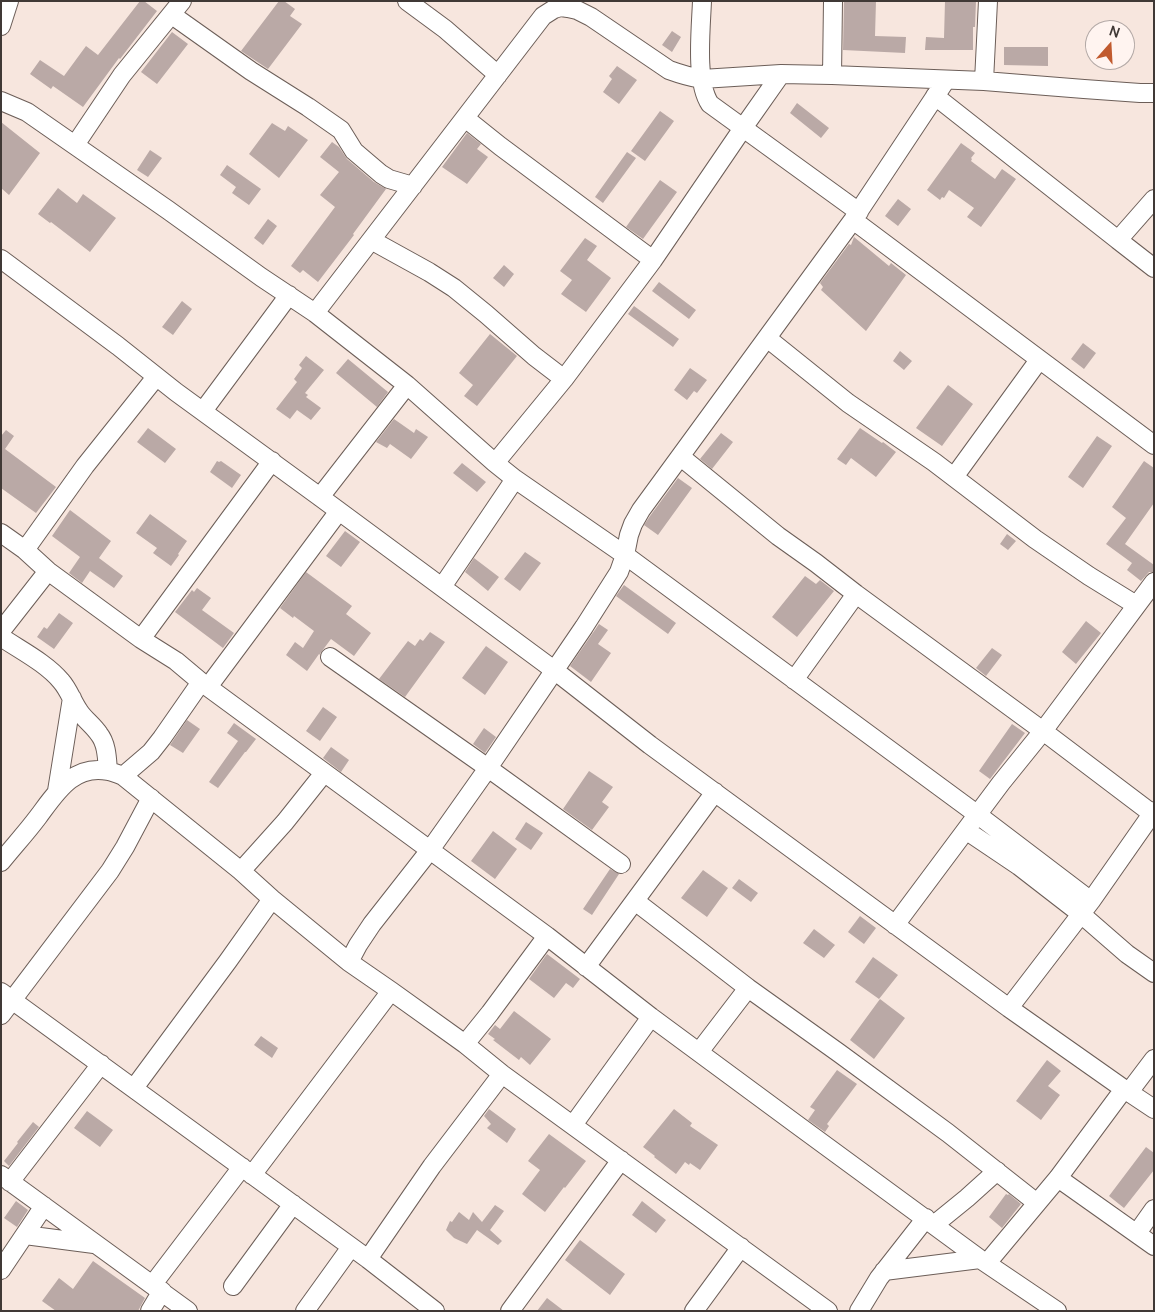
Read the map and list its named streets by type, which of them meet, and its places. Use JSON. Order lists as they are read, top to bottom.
{
  "north": "top"
}
